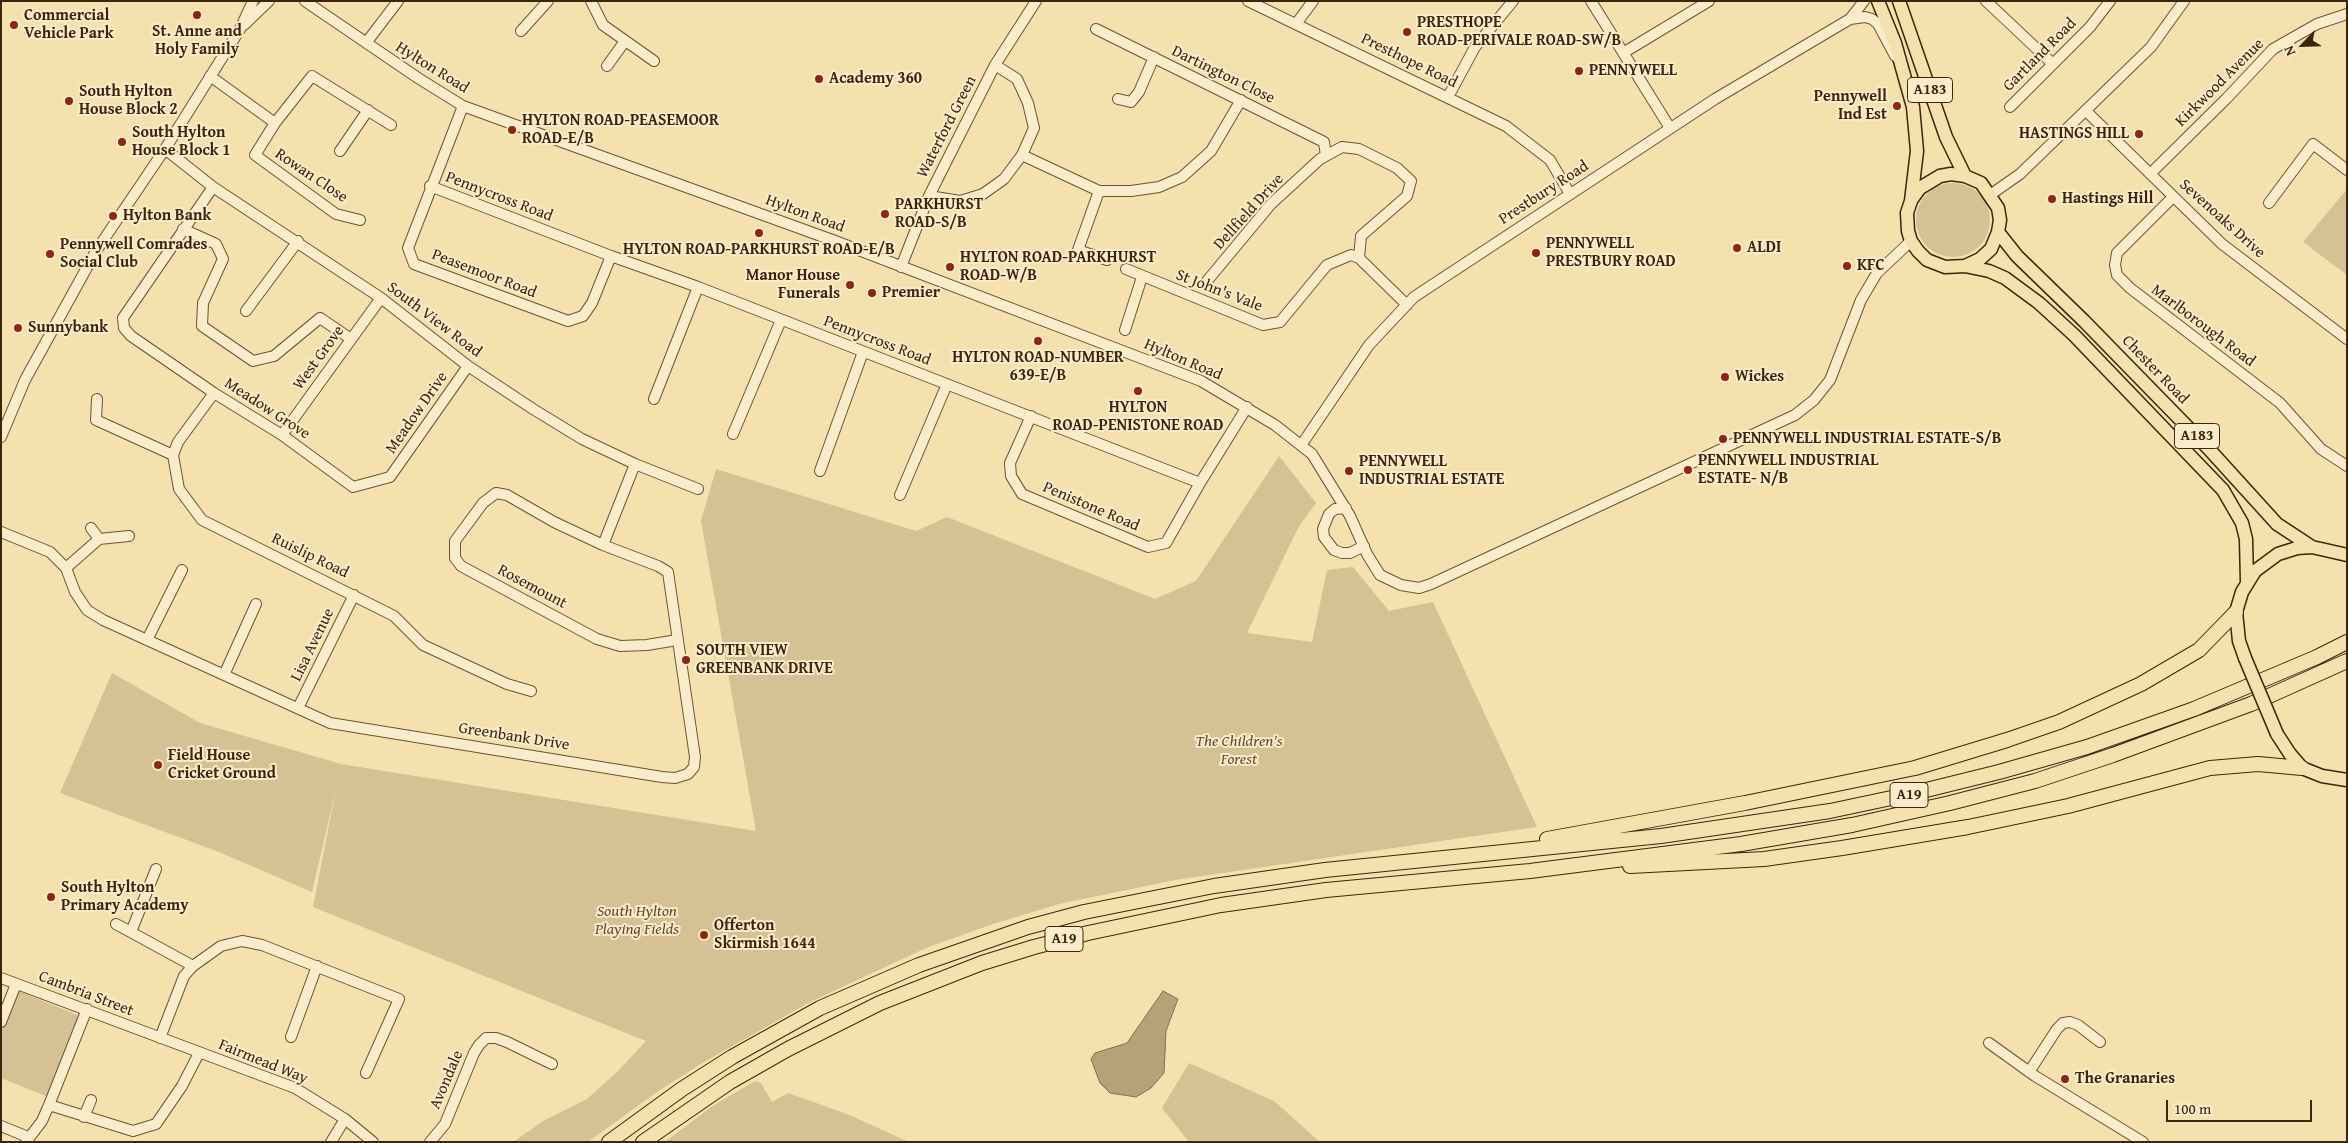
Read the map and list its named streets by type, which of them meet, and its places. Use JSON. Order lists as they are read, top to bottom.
{
  "streets": {
    "highway": ["A19"],
    "main road": ["A183", "Chester Road"],
    "street": [
      "Gartland Road",
      "Presthope Road",
      "Hylton Road",
      "Dartington Close",
      "Kirkwood Avenue",
      "Waterford Green",
      "Rowan Close",
      "Prestbury Road",
      "Pennycross Road",
      "Dellfield Drive",
      "Sevenoaks Drive",
      "Peasemoor Road",
      "St John's Vale",
      "South View Road",
      "Marlborough Road",
      "West Grove",
      "Meadow Grove",
      "Meadow Drive",
      "Penistone Road",
      "Ruislip Road",
      "Rosemount",
      "Lisa Avenue",
      "Greenbank Drive",
      "Cambria Street",
      "Fairmead Way",
      "Avondale"
    ]
  },
  "crossings": [
    ["Presthope Road", "Prestbury Road"],
    ["Hylton Road", "A183"],
    ["Hylton Road", "Prestbury Road"],
    ["Hylton Road", "Peasemoor Road"],
    ["Hylton Road", "Chester Road"],
    ["Hylton Road", "Penistone Road"],
    ["Dartington Close", "Dellfield Drive"],
    ["Kirkwood Avenue", "Sevenoaks Drive"],
    ["A183", "Chester Road"],
    ["Pennycross Road", "Peasemoor Road"],
    ["Pennycross Road", "Penistone Road"],
    ["Dellfield Drive", "St John's Vale"],
    ["Sevenoaks Drive", "Marlborough Road"],
    ["South View Road", "West Grove"],
    ["South View Road", "Meadow Drive"],
    ["West Grove", "Meadow Grove"],
    ["Meadow Grove", "Meadow Drive"],
    ["Ruislip Road", "Lisa Avenue"],
    ["Rosemount", "Greenbank Drive"],
    ["Lisa Avenue", "Greenbank Drive"],
    ["Cambria Street", "Fairmead Way"]
  ],
  "parks": ["The Children's Forest", "South Hylton Playing Fields"],
  "places": [
    "St. Anne and Holy Family",
    "Commercial Vehicle Park",
    "PRESTHOPE ROAD-PERIVALE ROAD-SW/B",
    "PENNYWELL",
    "Academy 360",
    "South Hylton House Block 2",
    "Pennywell Ind Est",
    "HYLTON ROAD-PEASEMOOR ROAD-E/B",
    "HASTINGS HILL",
    "South Hylton House Block 1",
    "Hastings Hill",
    "PARKHURST ROAD-S/B",
    "Hylton Bank",
    "HYLTON ROAD-PARKHURST ROAD-E/B",
    "ALDI",
    "PENNYWELL PRESTBURY ROAD",
    "Pennywell Comrades Social Club",
    "KFC",
    "HYLTON ROAD-PARKHURST ROAD-W/B",
    "Manor House Funerals",
    "Premier",
    "Sunnybank",
    "HYLTON ROAD-NUMBER 639-E/B",
    "Wickes",
    "HYLTON ROAD-PENISTONE ROAD",
    "PENNYWELL INDUSTRIAL ESTATE-S/B",
    "PENNYWELL INDUSTRIAL ESTATE- N/B",
    "PENNYWELL INDUSTRIAL ESTATE",
    "SOUTH VIEW GREENBANK DRIVE",
    "Field House Cricket Ground",
    "South Hylton Primary Academy",
    "Offerton Skirmish 1644",
    "The Granaries"
  ],
  "scale_bar": "100 m",
  "north": "bottom left"
}
